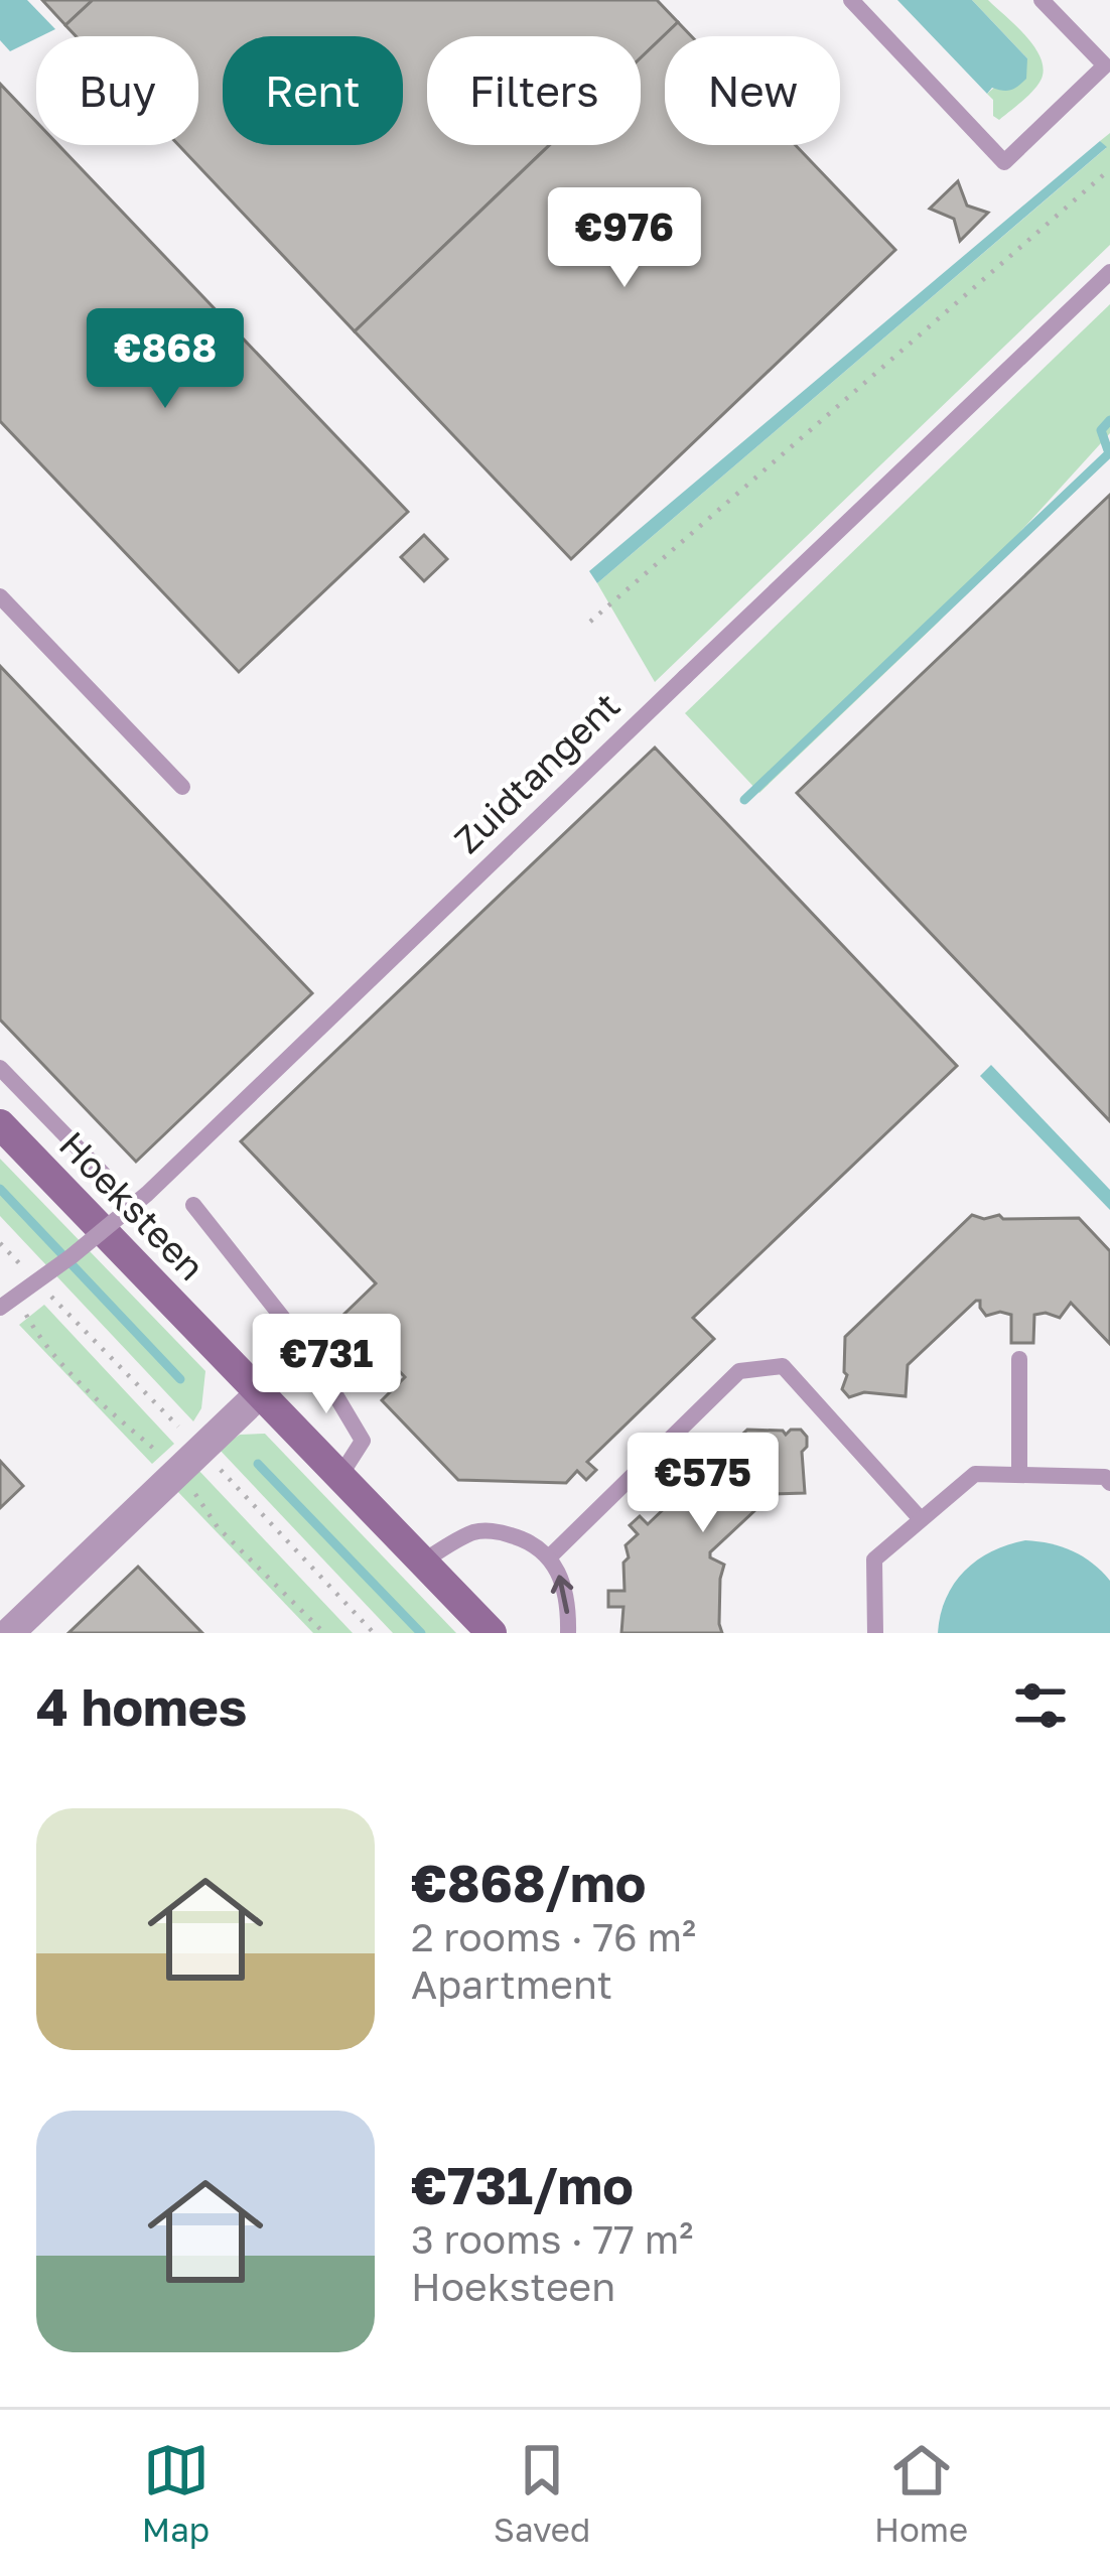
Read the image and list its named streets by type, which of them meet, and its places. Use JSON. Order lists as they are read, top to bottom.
{
  "streets": {
    "street": ["Hoeksteen"],
    "lane": ["Zuidtangent"]
  },
  "page": {
    "chip": [
      "Buy",
      "Rent",
      "Filters",
      "New"
    ],
    "price": [
      "€976",
      "€868",
      "€731",
      "€575"
    ],
    "heading": "4 homes",
    "list": [
      {
        "name": "€868/mo",
        "note": "2 rooms · 76 m² · Apartment"
      },
      {
        "name": "€731/mo",
        "note": "3 rooms · 77 m² · Hoeksteen"
      }
    ],
    "tabs": ["Map", "Saved", "Home"]
  }
}
